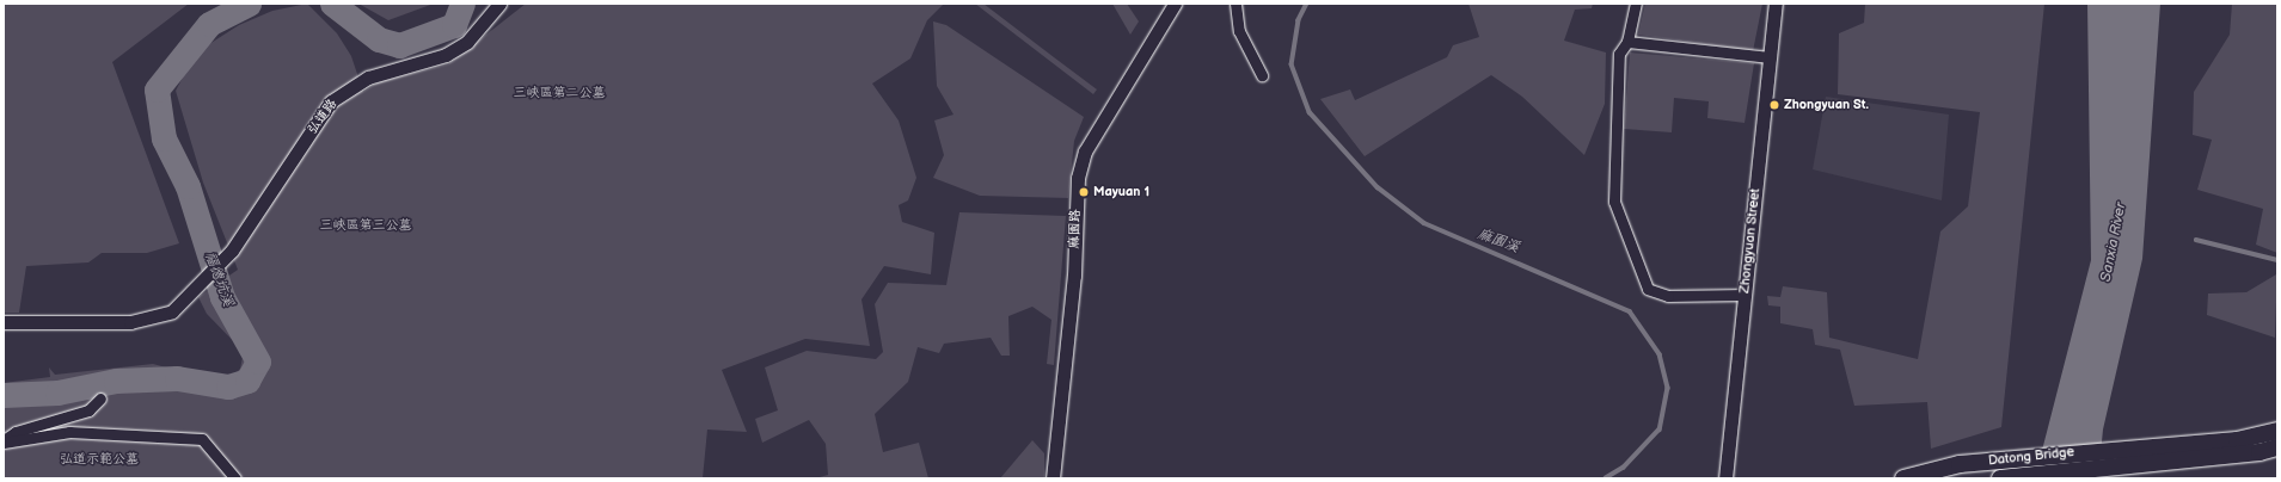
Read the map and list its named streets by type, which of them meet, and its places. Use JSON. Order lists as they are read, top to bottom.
{
  "streets": {
    "main road": ["Datong Bridge"],
    "street": ["弘道路", "麻園路", "Zhongyuan Street"]
  },
  "water": ["麻園溪", "Sanxia River", "福德坑溪"],
  "parks": ["三峽區第二公墓", "三峽區第三公墓", "弘道示範公墓"],
  "places": ["Zhongyuan St.", "Mayuan 1"]
}
